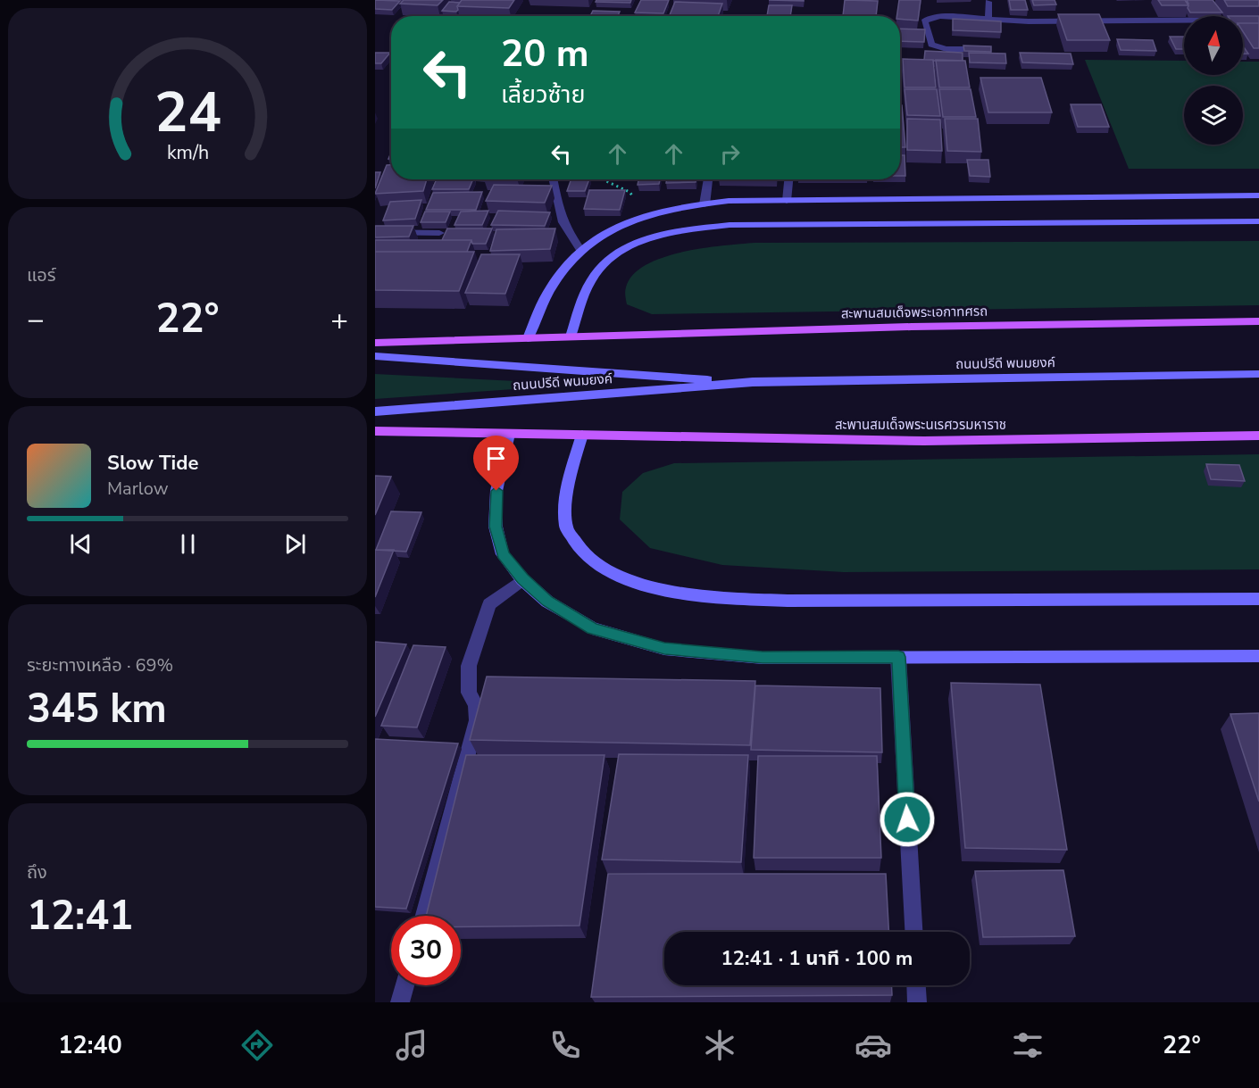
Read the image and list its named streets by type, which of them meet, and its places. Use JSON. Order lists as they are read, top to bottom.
{
  "streets": {
    "main road": ["สะพานสมเด็จพระเอกาทศรถ", "ถนนปรีดี พนมยงค์", "สะพานสมเด็จพระนเรศวรมหาราช"]
  },
  "north": "top",
  "page": {
    "turn": ["20 m", "เลี้ยวซ้าย"],
    "tile": [
      "แอร์",
      ["ระยะทางเหลือ · 69%", "345 km"],
      ["ถึง", "12:41"]
    ],
    "heat": ["−", "22°", "+"],
    "song": ["Slow Tide", "Marlow"],
    "limit": "30",
    "trip": "12:41 · 1 นาที · 100 m",
    "tabs": ["12:40", "22°"],
    "gauge": ["24", "km/h"]
  }
}
